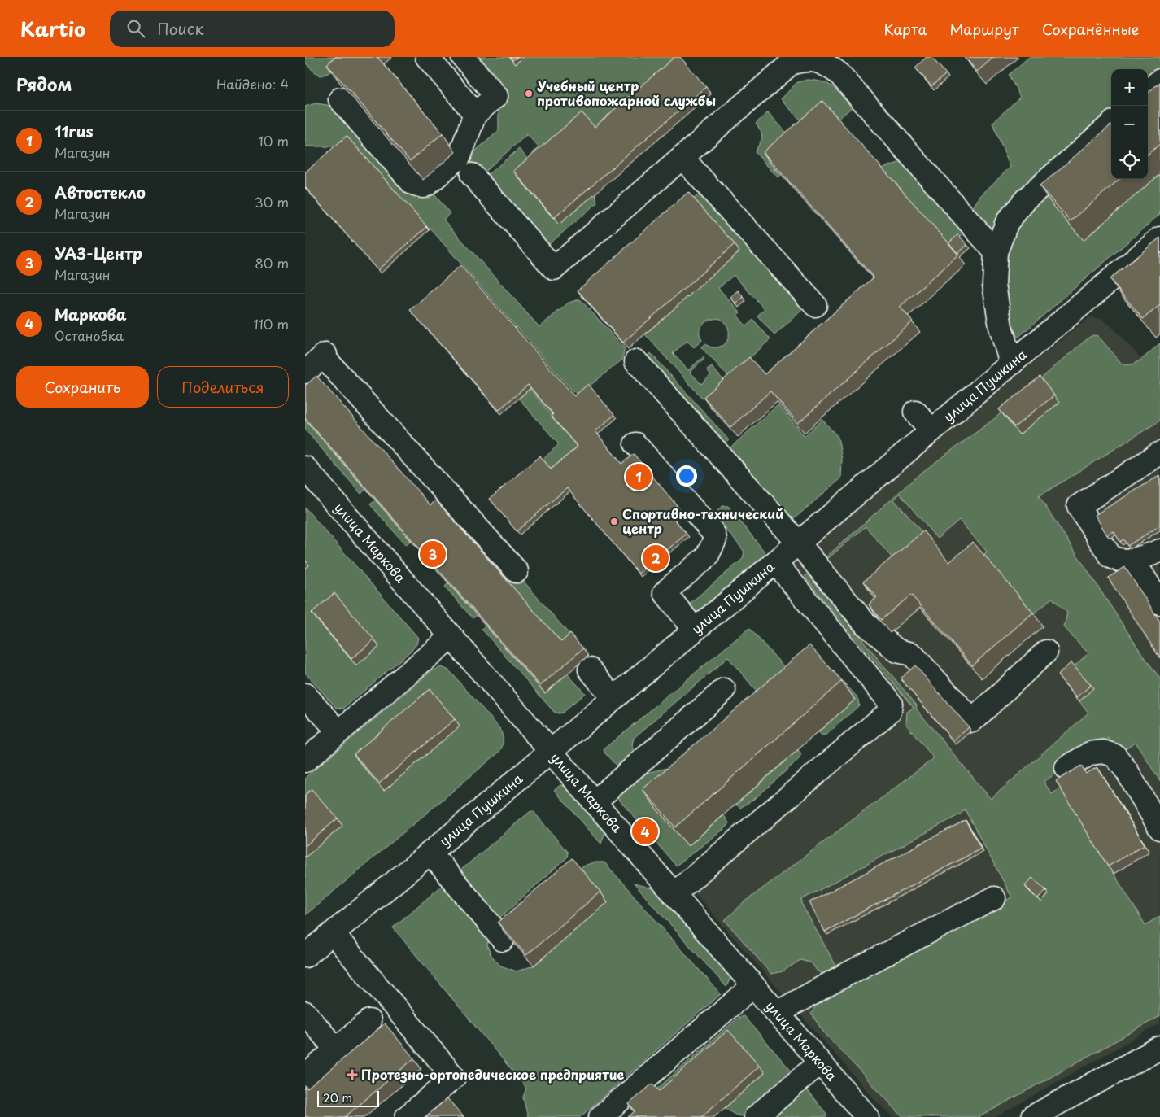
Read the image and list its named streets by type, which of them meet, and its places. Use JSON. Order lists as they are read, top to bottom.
{
  "streets": {
    "street": ["улица Пушкина", "улица Маркова"]
  },
  "crossings": [
    ["улица Пушкина", "улица Маркова"]
  ],
  "places": {
    "other": ["Учебный центр противопожарной службы", "Спортивно-технический центр"],
    "health": ["Протезно-ортопедическое предприятие"]
  },
  "scale_bar": "20 m",
  "page": {
    "header": "Kartio",
    "search": "Поиск",
    "nav": ["Карта", "Маршрут", "Сохранённые"],
    "heading": ["Рядом", "Найдено: 4"],
    "map_buttons": ["+", "−"],
    "list": [
      {
        "mark": "1",
        "name": "11rus",
        "note": "Магазин",
        "value": "10 m"
      },
      {
        "mark": "2",
        "name": "Автостекло",
        "note": "Магазин",
        "value": "30 m"
      },
      {
        "mark": "3",
        "name": "УАЗ-Центр",
        "note": "Магазин",
        "value": "80 m"
      },
      {
        "mark": "4",
        "name": "Маркова",
        "note": "Остановка",
        "value": "110 m"
      }
    ],
    "buttons": ["Сохранить", "Поделиться"],
    "pins": [
      "1",
      "3",
      "2",
      "4"
    ],
    "scale": "20 m"
  }
}
